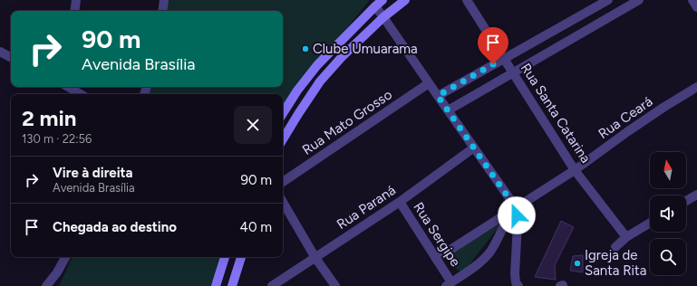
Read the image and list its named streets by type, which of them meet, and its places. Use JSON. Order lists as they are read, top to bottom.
{
  "streets": {
    "street": [
      "Rua Santa Catarina",
      "Rua Ceará",
      "Rua Mato Grosso",
      "Rua Paraná",
      "Rua Sergipe"
    ]
  },
  "crossings": [
    ["Rua Santa Catarina", "Rua Ceará"],
    ["Rua Ceará", "Rua Sergipe"],
    ["Rua Paraná", "Rua Sergipe"]
  ],
  "places": ["Clube Umuarama", "Igreja de Santa Rita"],
  "north": "top",
  "page": {
    "turn": ["90 m", "Avenida Brasília"],
    "heading": ["2 min", "130 m · 22:56"],
    "list": [
      {
        "name": "Vire à direita",
        "note": "Avenida Brasília",
        "value": "90 m"
      },
      {
        "name": "Chegada ao destino",
        "value": "40 m"
      }
    ]
  }
}
